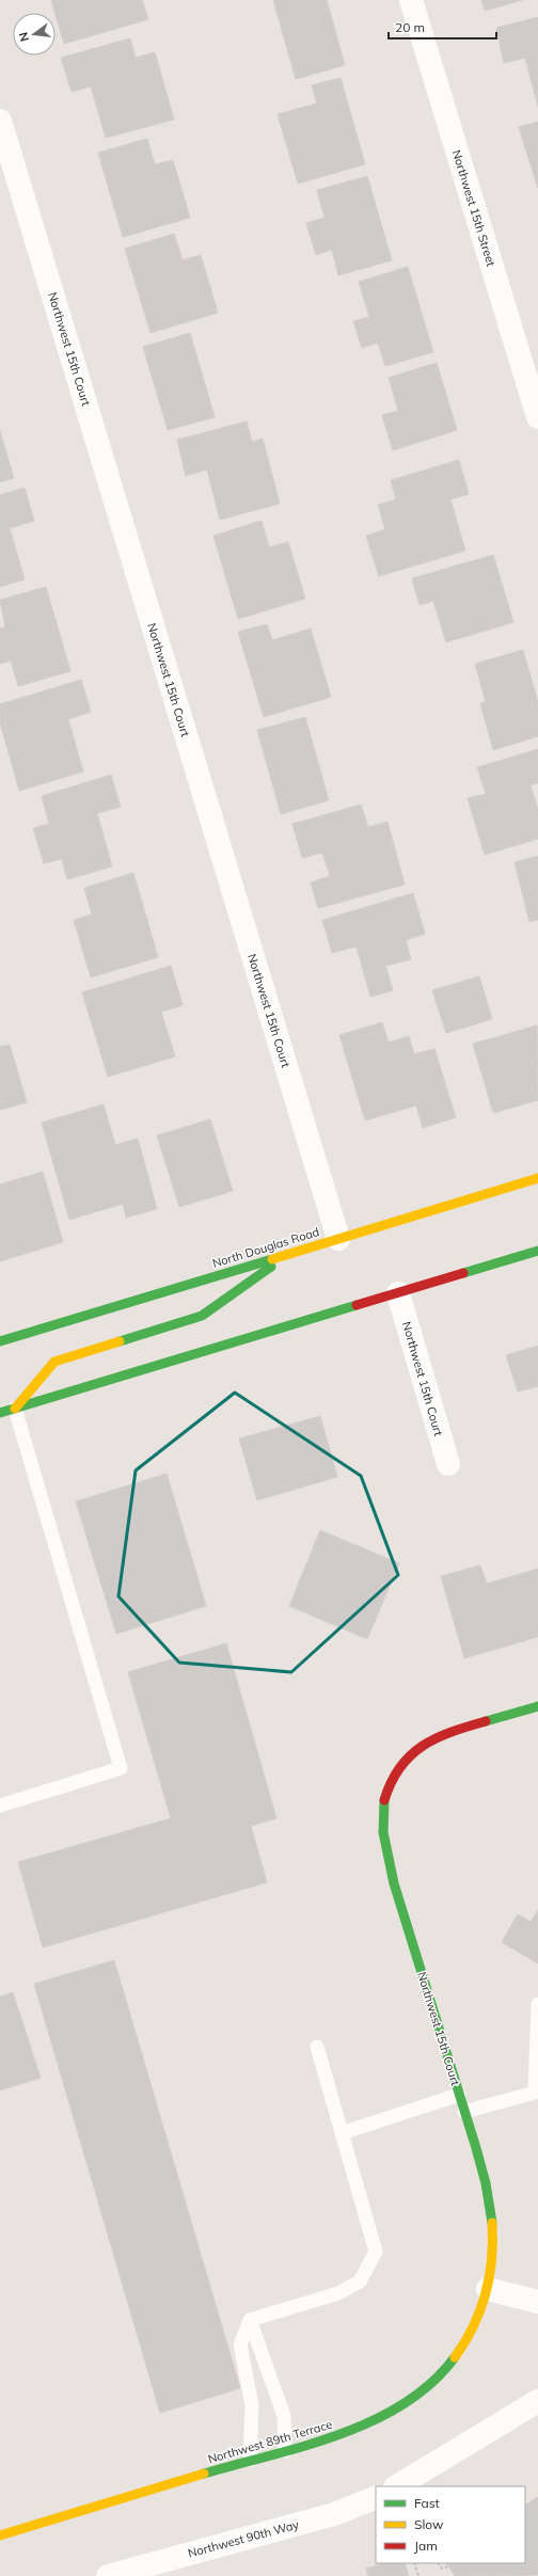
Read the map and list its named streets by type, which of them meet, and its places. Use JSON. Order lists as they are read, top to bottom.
{
  "streets": {
    "main road": ["Northwest 15th Court", "North Douglas Road", "Northwest 89th Terrace"],
    "street": ["Northwest 15th Street", "Northwest 90th Way"]
  },
  "crossings": [
    ["Northwest 15th Court", "North Douglas Road"],
    ["Northwest 15th Court", "Northwest 89th Terrace"]
  ],
  "legend": ["Fast", "Slow", "Jam"],
  "scale_bar": "20 m",
  "north": "left"
}
